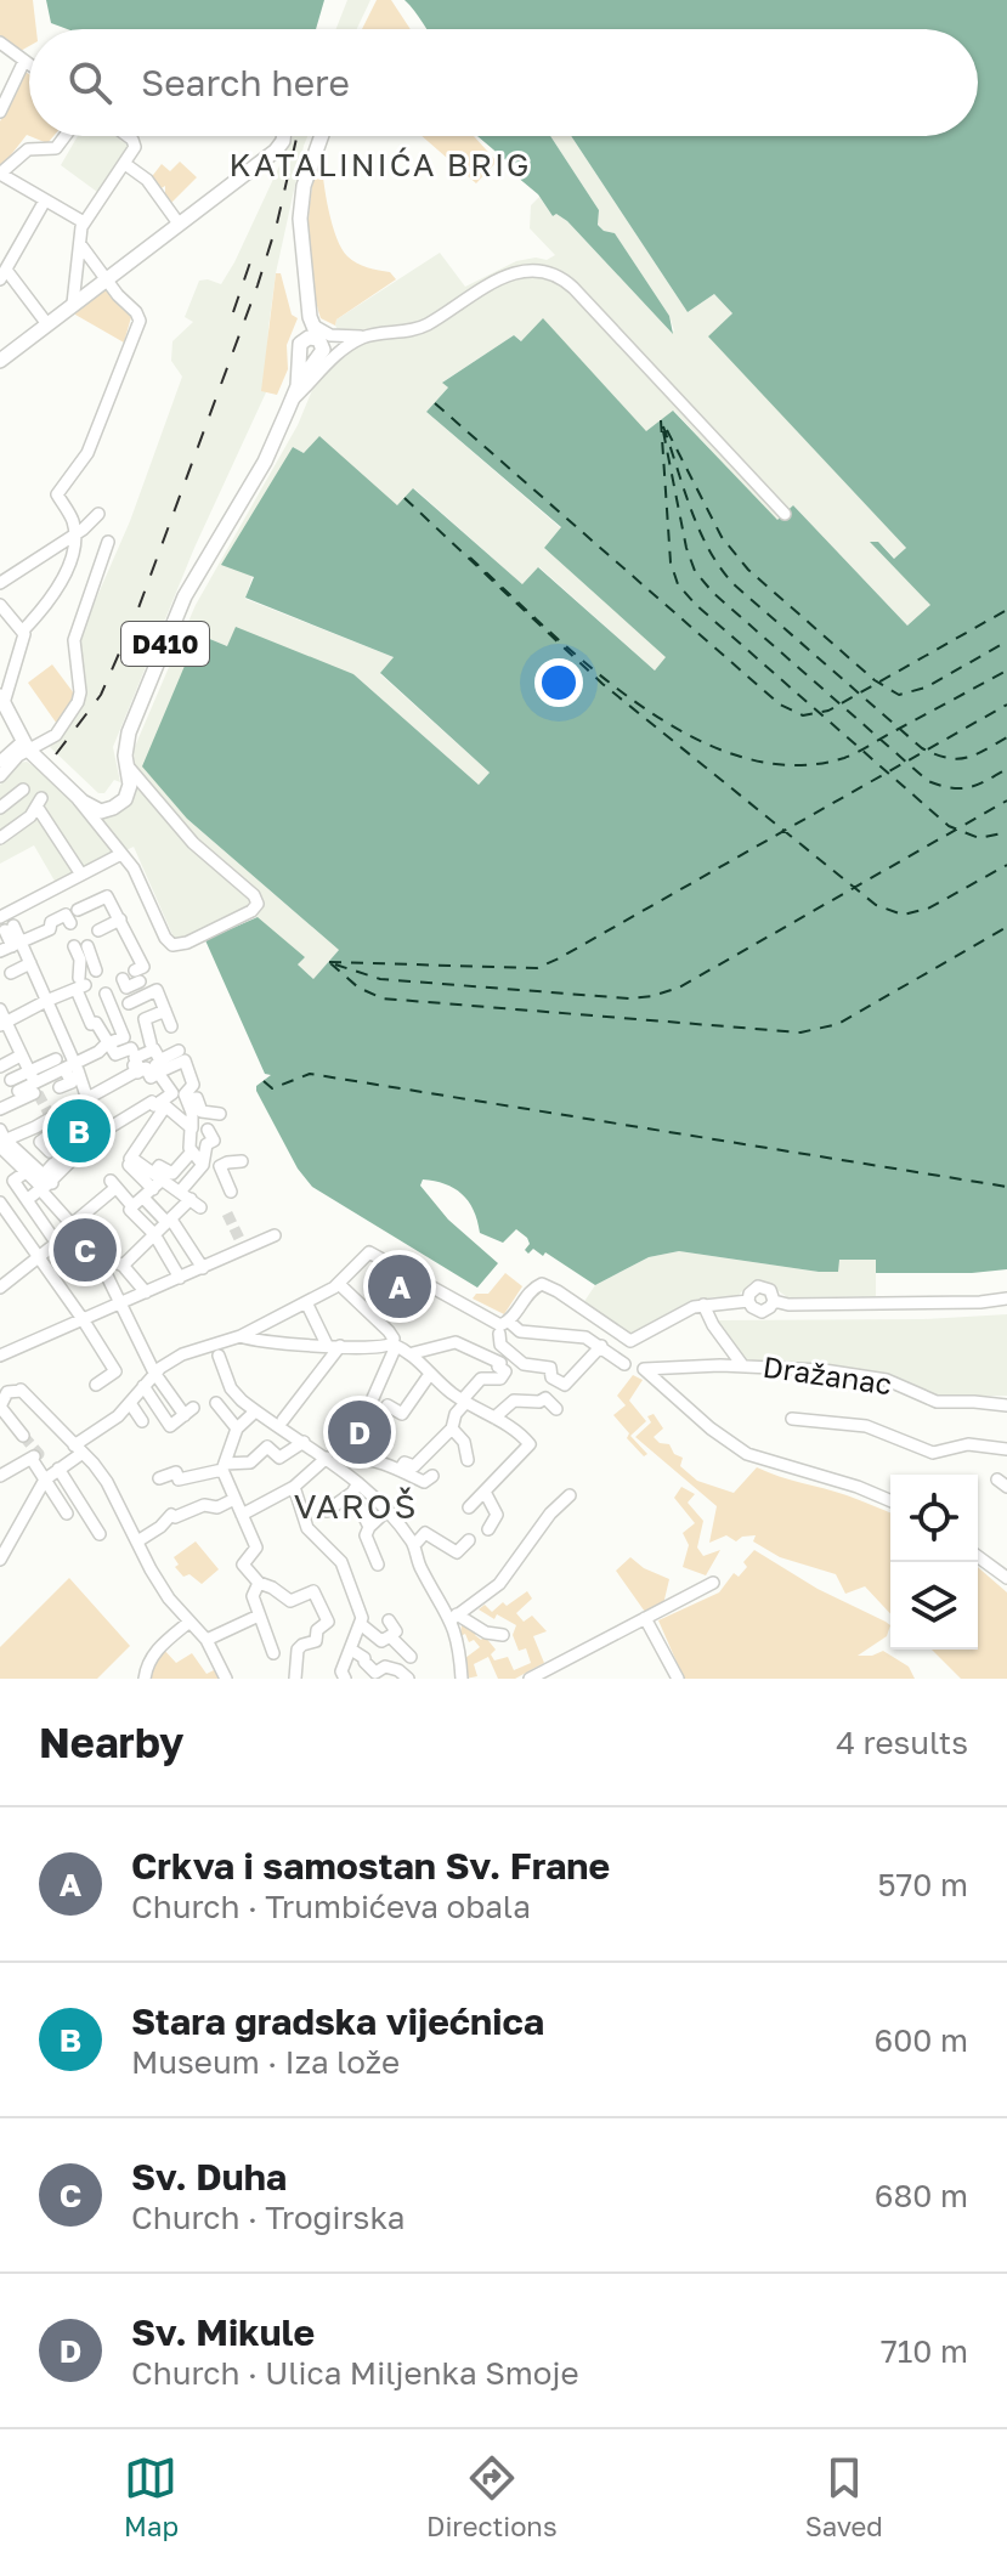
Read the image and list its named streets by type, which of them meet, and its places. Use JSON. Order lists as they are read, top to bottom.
{
  "streets": {
    "main road": ["D410"],
    "street": ["Dražanac"]
  },
  "districts": ["KATALINIĆA BRIG", "VAROŠ"],
  "page": {
    "search": "Search here",
    "pins": [
      "B",
      "C",
      "A",
      "D"
    ],
    "heading": ["Nearby", "4 results"],
    "list": [
      {
        "mark": "A",
        "name": "Crkva i samostan Sv. Frane",
        "note": "Church · Trumbićeva obala",
        "value": "570 m"
      },
      {
        "mark": "B",
        "name": "Stara gradska vijećnica",
        "note": "Museum · Iza lože",
        "value": "600 m"
      },
      {
        "mark": "C",
        "name": "Sv. Duha",
        "note": "Church · Trogirska",
        "value": "680 m"
      },
      {
        "mark": "D",
        "name": "Sv. Mikule",
        "note": "Church · Ulica Miljenka Smoje",
        "value": "710 m"
      }
    ],
    "nav": ["Map", "Directions", "Saved"]
  }
}
